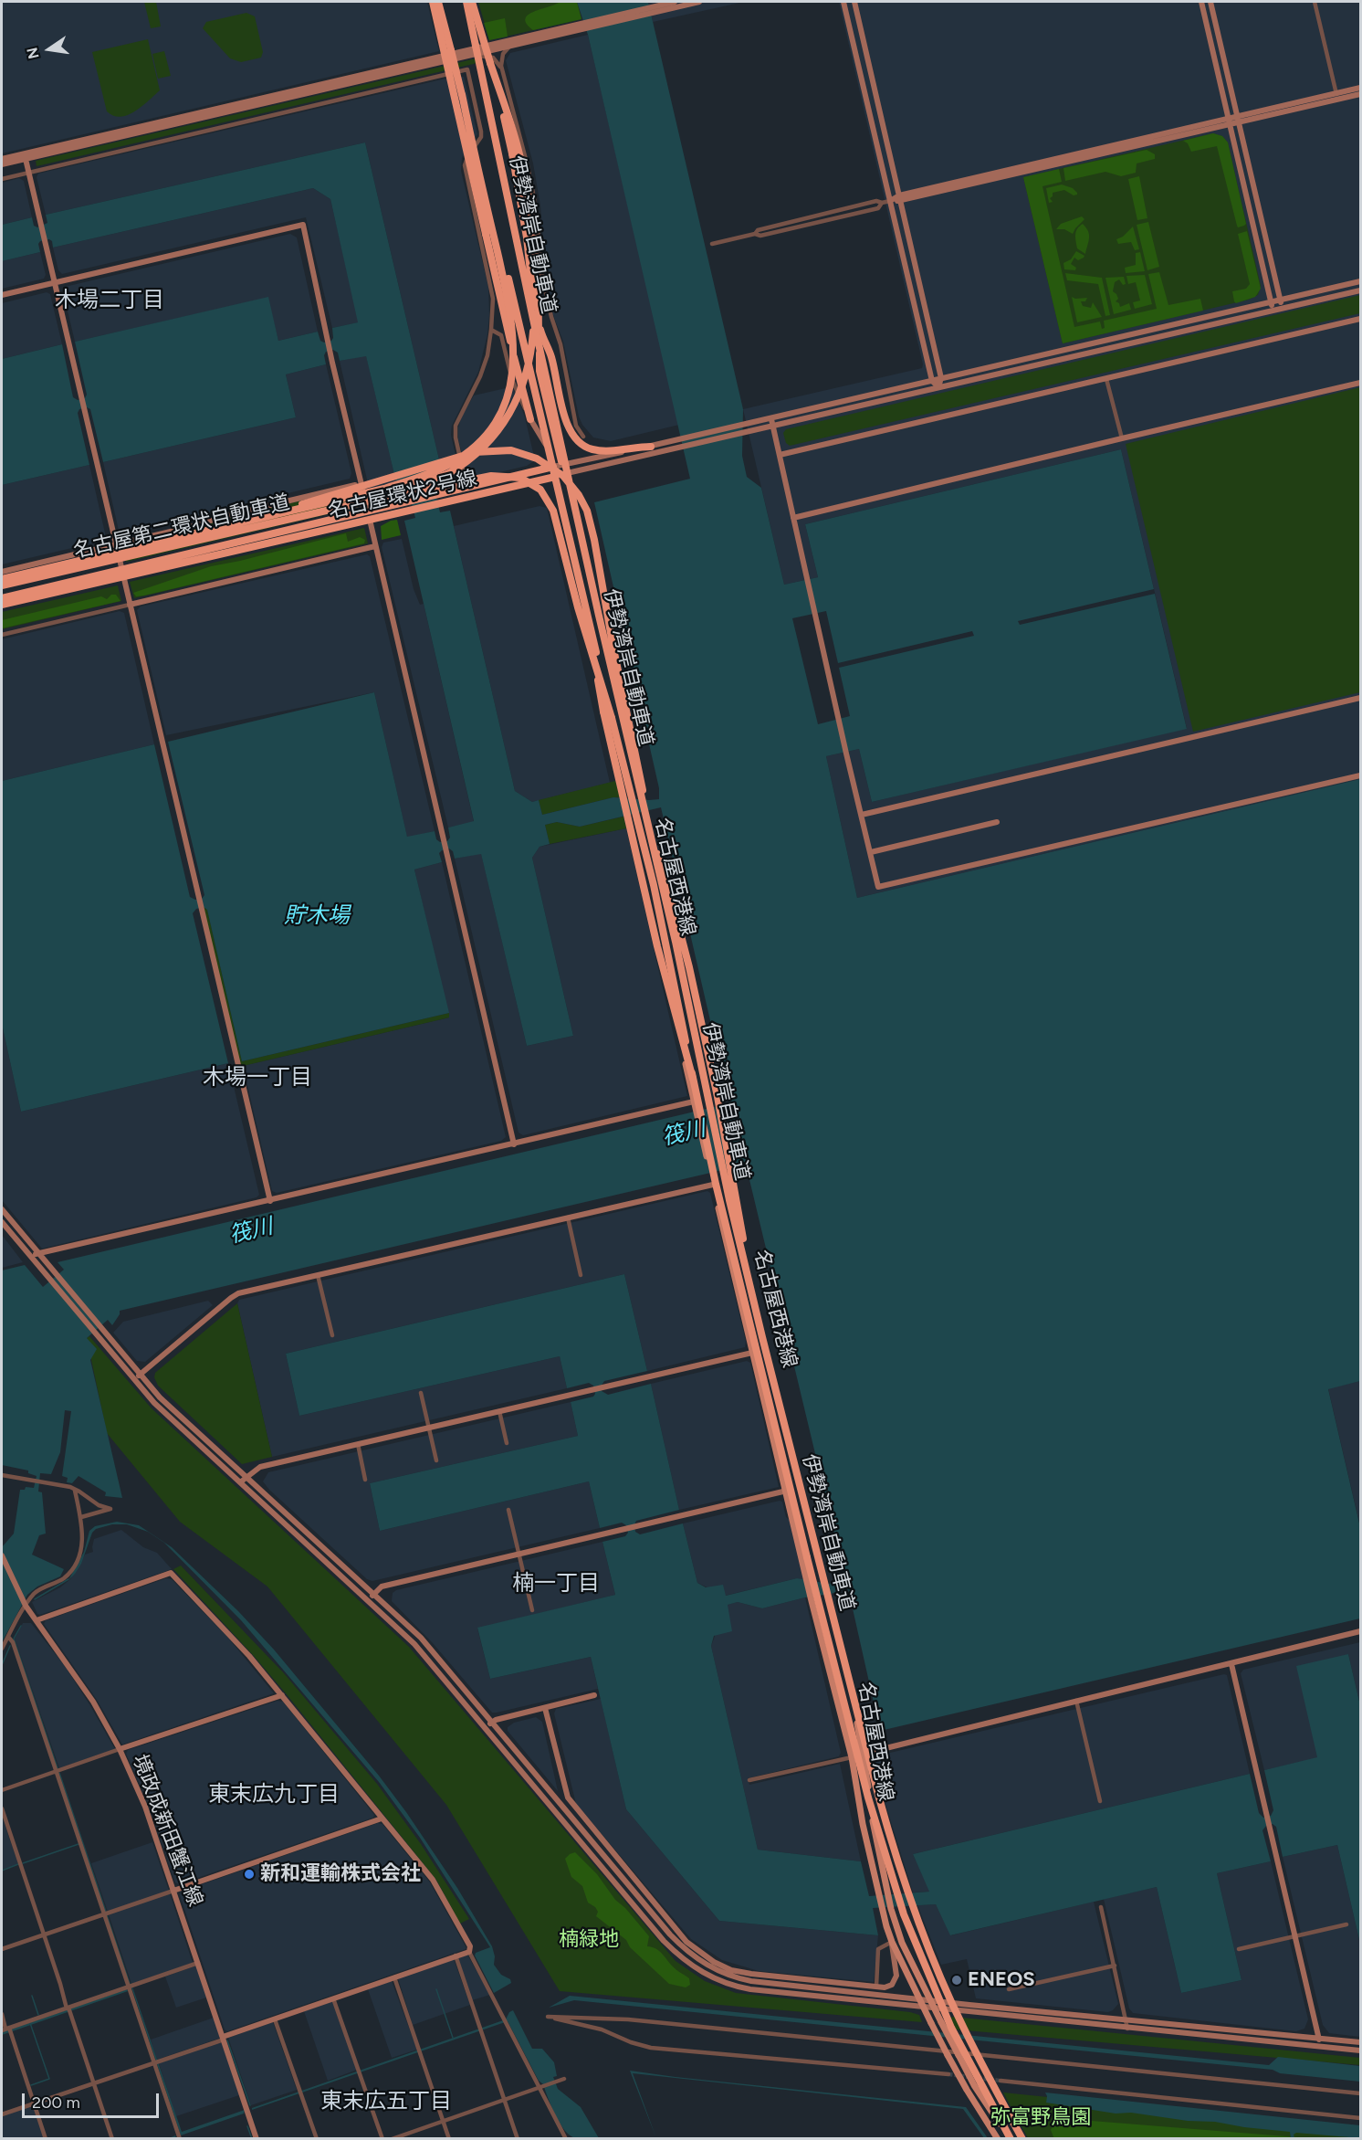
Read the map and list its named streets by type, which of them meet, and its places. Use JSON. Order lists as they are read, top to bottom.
{
  "streets": {
    "highway": ["伊勢湾岸自動車道", "名古屋環状2号線", "名古屋第二環状自動車道"],
    "main road": ["名古屋西港線"],
    "street": ["境政成新田蟹江線"]
  },
  "crossings": [
    ["伊勢湾岸自動車道", "名古屋西港線"],
    ["名古屋環状2号線", "名古屋西港線"]
  ],
  "districts": [
    "木場二丁目",
    "木場一丁目",
    "楠一丁目",
    "東末広九丁目",
    "東末広五丁目"
  ],
  "water": ["貯木場", "筏川"],
  "parks": ["楠緑地", "弥富野鳥園"],
  "places": ["新和運輸株式会社", "ENEOS"],
  "scale_bar": "200 m",
  "north": "left"
}
